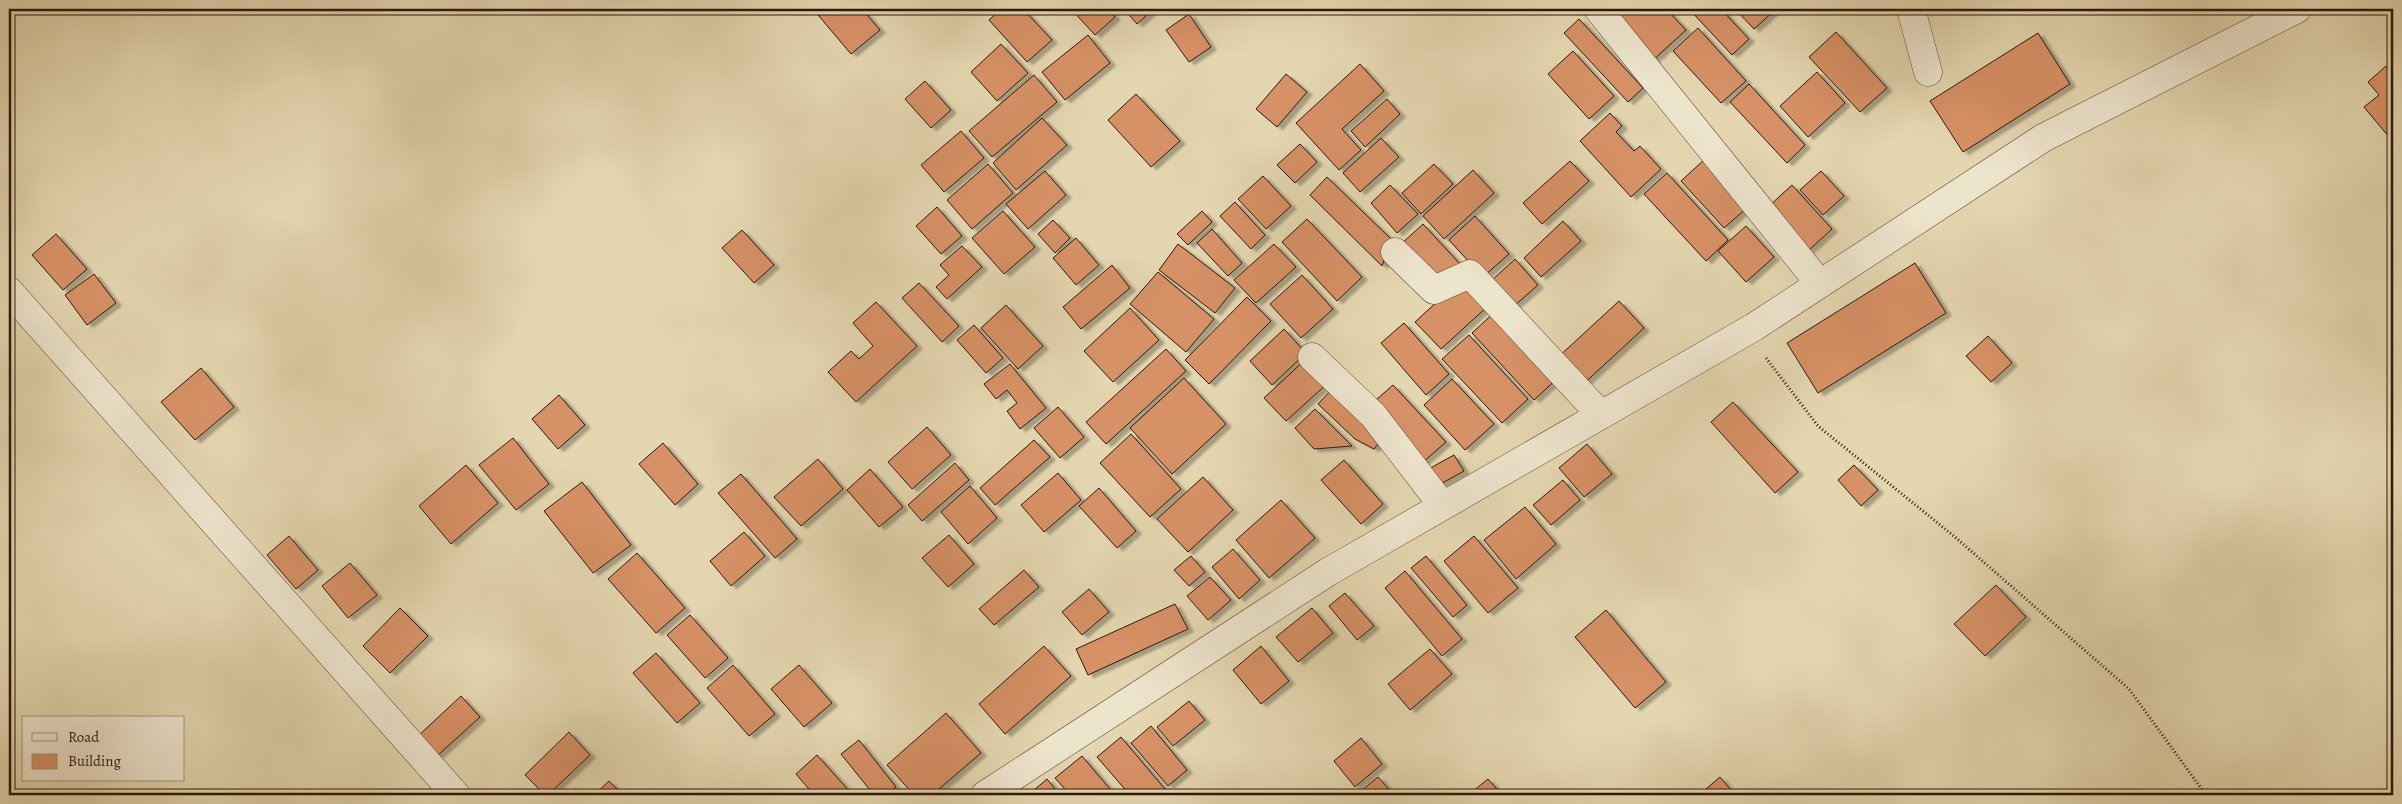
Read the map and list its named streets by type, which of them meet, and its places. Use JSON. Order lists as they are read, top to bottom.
{
  "legend": ["Road", "Building"]
}
